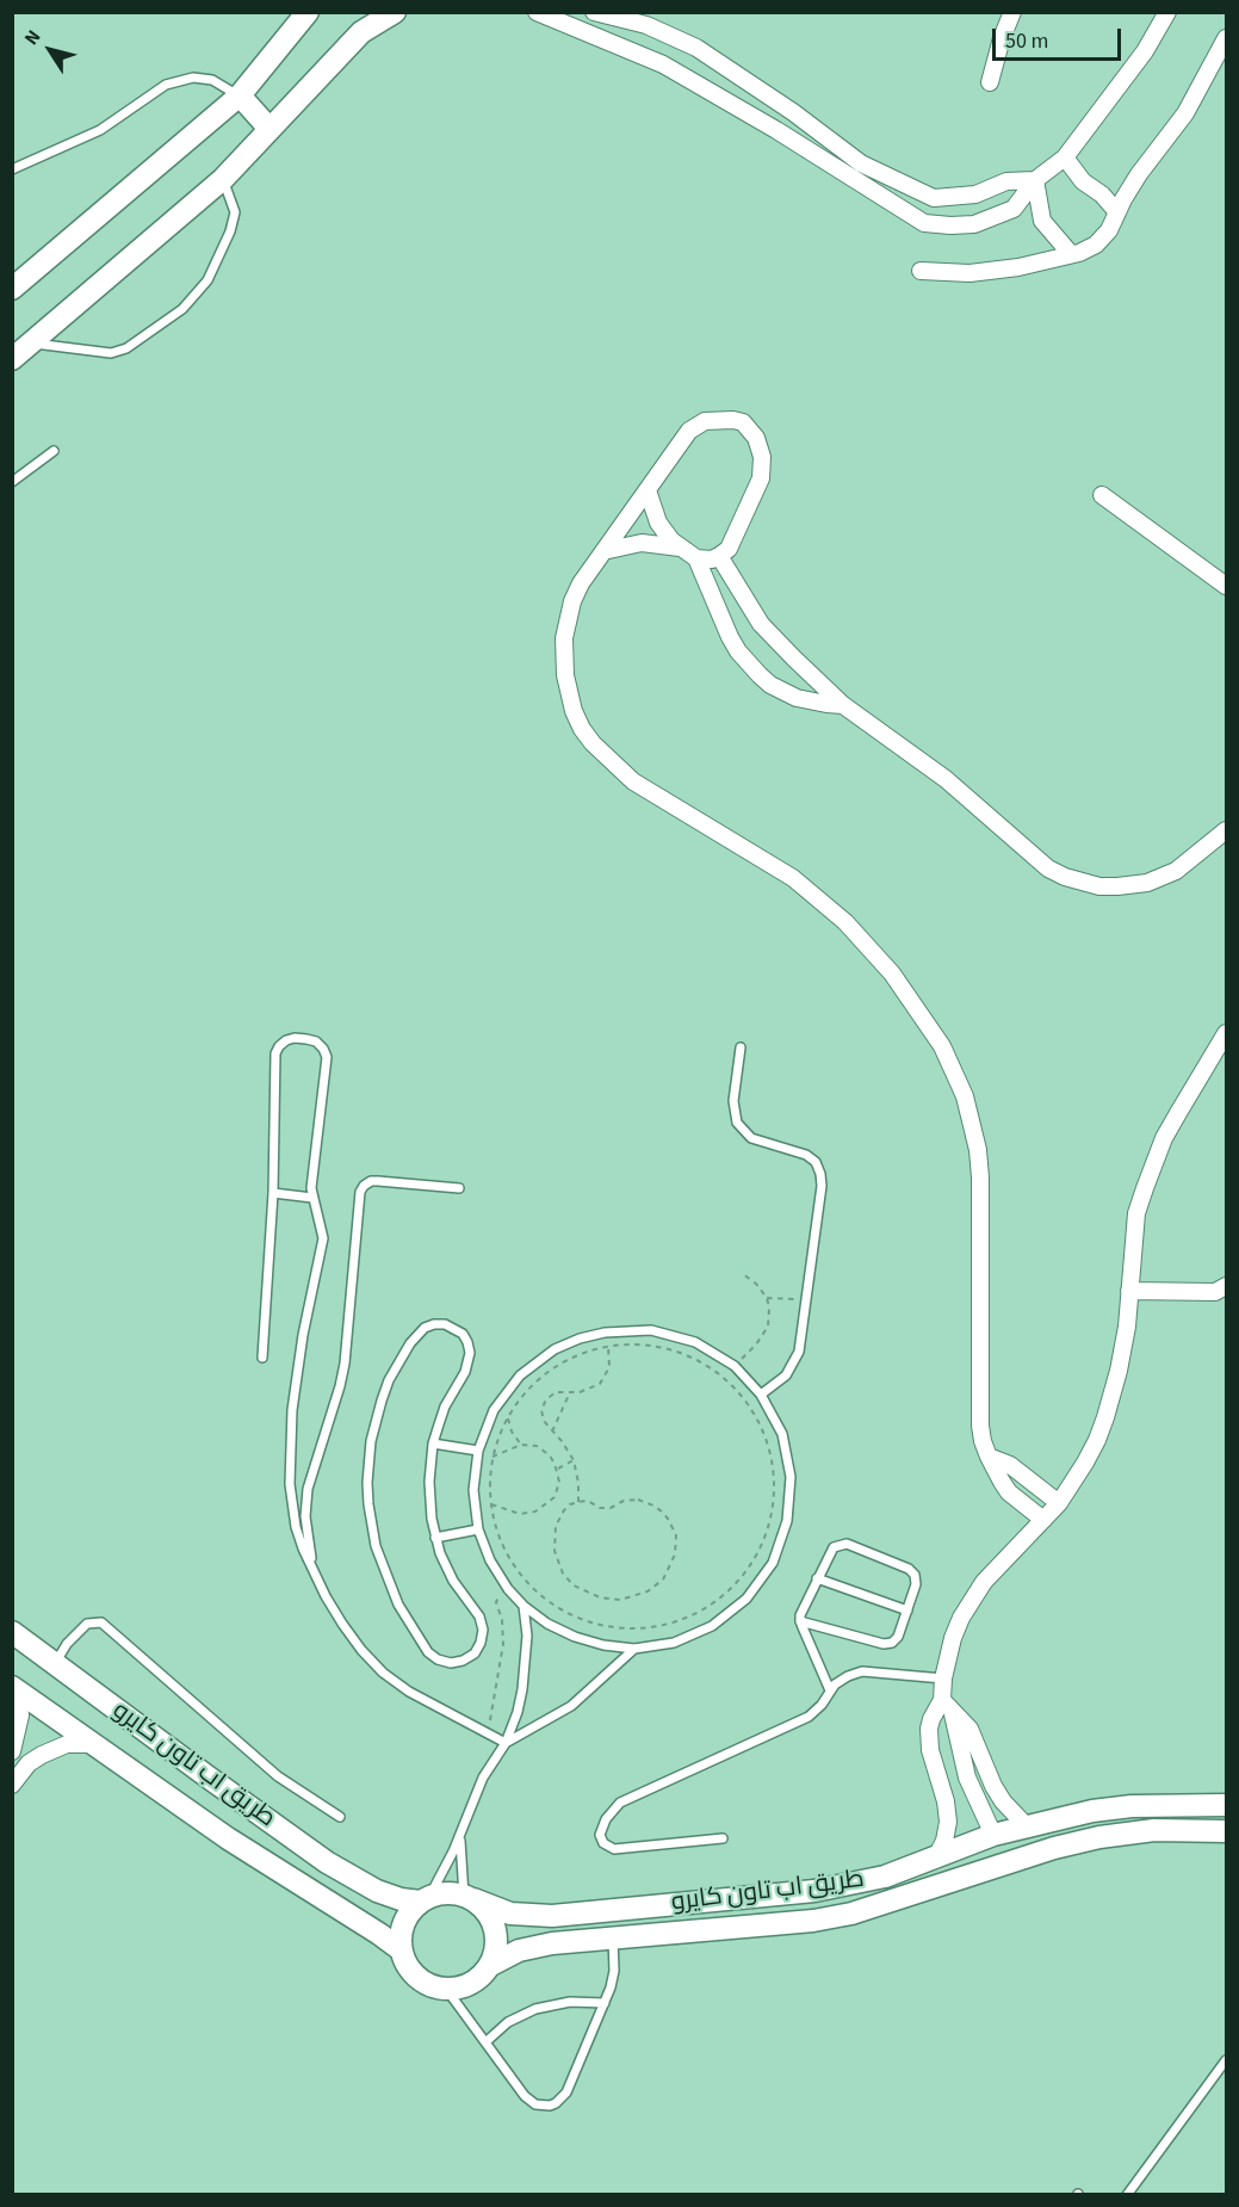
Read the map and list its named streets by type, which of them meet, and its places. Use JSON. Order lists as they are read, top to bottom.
{
  "streets": {
    "street": ["طريق اب تاون كايرو"]
  },
  "scale_bar": "50 m",
  "north": "top left"
}
